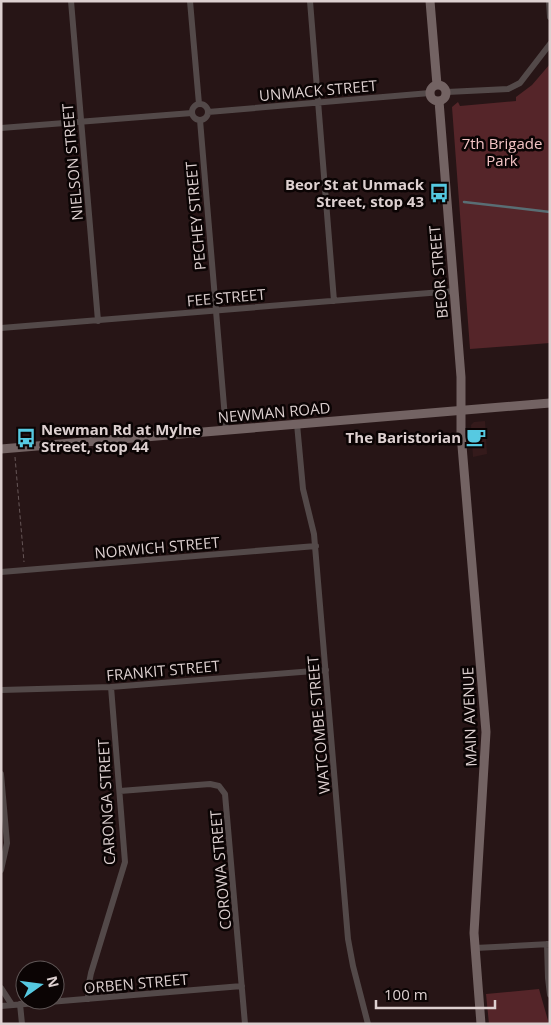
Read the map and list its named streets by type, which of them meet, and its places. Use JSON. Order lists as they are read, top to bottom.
{
  "streets": {
    "street": [
      "UNMACK STREET",
      "NIELSON STREET",
      "PECHEY STREET",
      "BEOR STREET",
      "FEE STREET",
      "NEWMAN ROAD",
      "NORWICH STREET",
      "FRANKIT STREET",
      "MAIN AVENUE",
      "WATCOMBE STREET",
      "CARONGA STREET",
      "COROWA STREET",
      "ORBEN STREET"
    ]
  },
  "crossings": [
    ["UNMACK STREET", "PECHEY STREET"],
    ["UNMACK STREET", "BEOR STREET"],
    ["NIELSON STREET", "FEE STREET"],
    ["PECHEY STREET", "FEE STREET"],
    ["PECHEY STREET", "NEWMAN ROAD"],
    ["BEOR STREET", "FEE STREET"],
    ["BEOR STREET", "NEWMAN ROAD"],
    ["BEOR STREET", "MAIN AVENUE"],
    ["NEWMAN ROAD", "MAIN AVENUE"],
    ["NEWMAN ROAD", "WATCOMBE STREET"],
    ["NORWICH STREET", "WATCOMBE STREET"],
    ["FRANKIT STREET", "WATCOMBE STREET"],
    ["FRANKIT STREET", "CARONGA STREET"],
    ["CARONGA STREET", "COROWA STREET"],
    ["CARONGA STREET", "ORBEN STREET"],
    ["COROWA STREET", "ORBEN STREET"]
  ],
  "parks": ["7th Brigade Park"],
  "places": {
    "bus stop": ["Beor St at Unmack Street, stop 43", "Newman Rd at Mylne Street, stop 44"],
    "cafe": ["The Baristorian"]
  },
  "scale_bar": "100 m",
  "north": "right"
}
